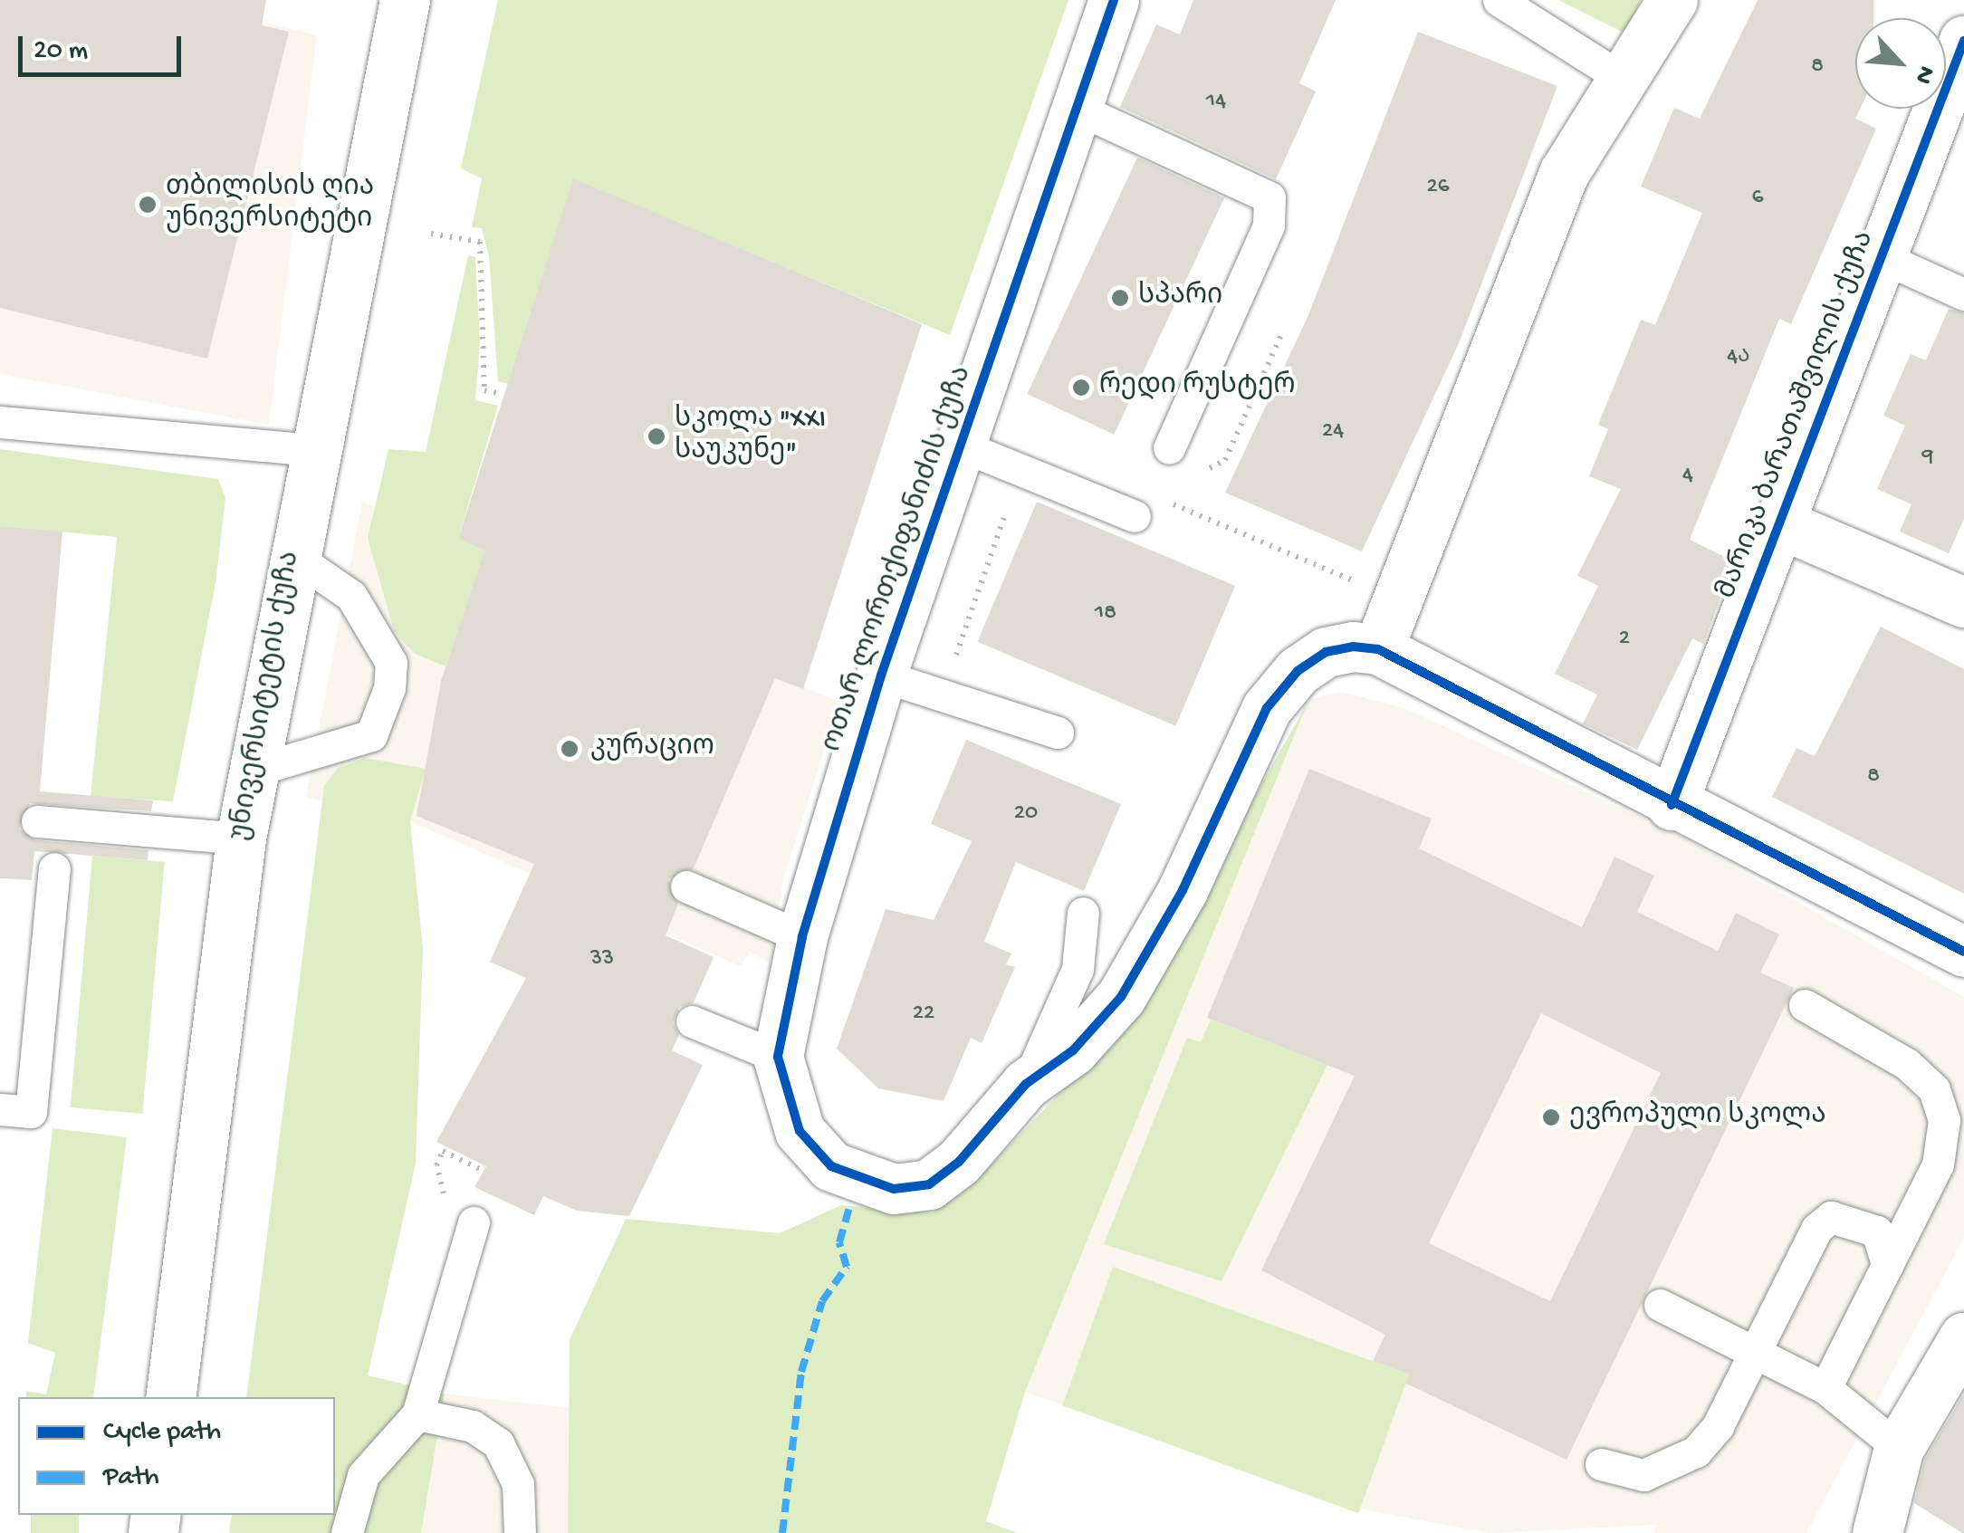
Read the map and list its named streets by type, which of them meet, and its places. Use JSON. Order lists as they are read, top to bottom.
{
  "streets": {
    "street": ["მარიკა ბარათაშვილის ქუჩა", "ოთარ ლორთქიფანიძის ქუჩა", "უნივერსიტეტის ქუჩა"]
  },
  "places": [
    "თბილისის ღია უნივერსიტეტი",
    "სპარი",
    "რედი რუსტერ",
    "სკოლა \"XXI საუკუნე\"",
    "კურაციო",
    "ევროპული სკოლა"
  ],
  "house_numbers": [
    "8",
    "14",
    "26",
    "6",
    "4ა",
    "24",
    "9",
    "4",
    "18",
    "2",
    "8",
    "20",
    "33",
    "22"
  ],
  "legend": ["Cycle path", "Path"],
  "scale_bar": "20 m",
  "north": "bottom right"
}
